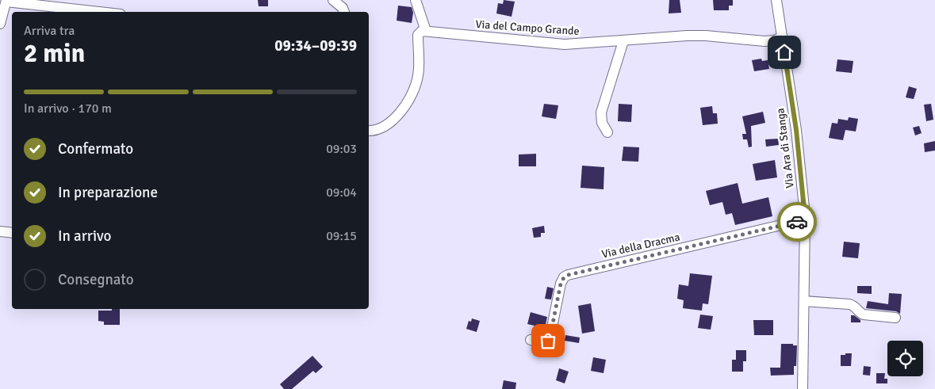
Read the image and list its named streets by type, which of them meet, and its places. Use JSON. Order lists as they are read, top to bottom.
{
  "streets": {
    "street": ["Via del Campo Grande", "Via Ara di Stanga", "Via della Dracma"]
  },
  "crossings": [
    ["Via del Campo Grande", "Via Ara di Stanga"],
    ["Via Ara di Stanga", "Via della Dracma"]
  ],
  "page": {
    "heading": ["2 min", "Arriva tra", "09:34–09:39"],
    "bar": "In arrivo · 170 m",
    "list": [
      ["Confermato", "09:03"],
      ["In preparazione", "09:04"],
      ["In arrivo", "09:15"],
      "Consegnato"
    ]
  }
}
